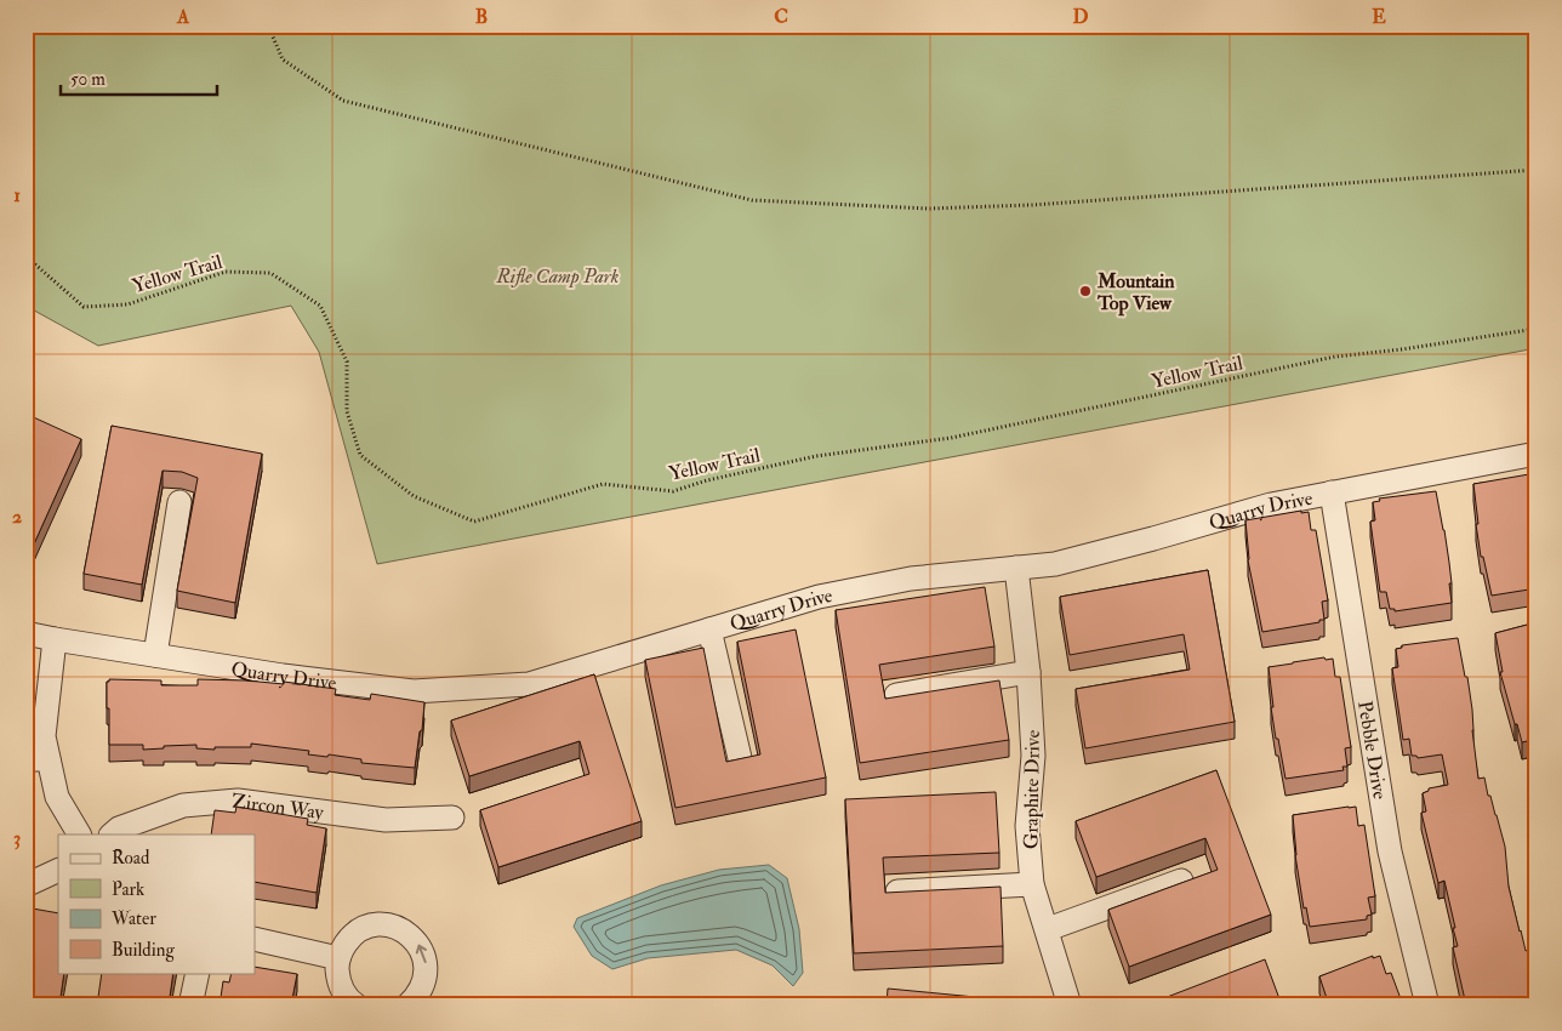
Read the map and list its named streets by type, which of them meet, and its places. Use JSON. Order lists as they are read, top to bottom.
{
  "streets": {
    "street": [
      "Quarry Drive",
      "Pebble Drive",
      "Graphite Drive",
      "Zircon Way"
    ],
    "path": ["Yellow Trail"]
  },
  "crossings": [
    ["Quarry Drive", "Pebble Drive"],
    ["Quarry Drive", "Graphite Drive"]
  ],
  "parks": ["Rifle Camp Park"],
  "places": ["Mountain Top View"],
  "legend": [
    "Road",
    "Park",
    "Water",
    "Building"
  ],
  "scale_bar": "50 m",
  "grid": {
    "columns": [
      "A",
      "B",
      "C",
      "D",
      "E"
    ],
    "rows": ["1", "2", "3"]
  }
}
